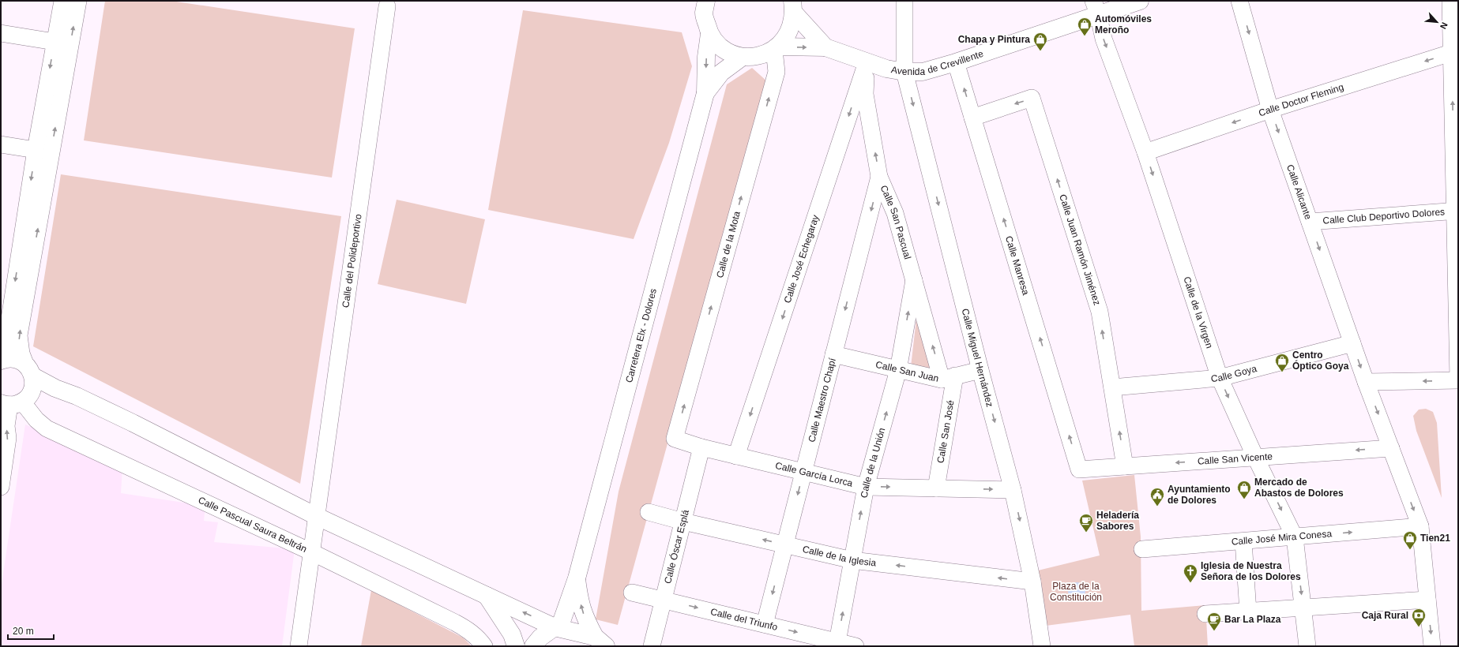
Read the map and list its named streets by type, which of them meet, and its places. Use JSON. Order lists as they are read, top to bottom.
{
  "streets": {
    "main road": ["Avenida de Crevillente", "Carretera Elx - Dolores"],
    "street": [
      "Calle Doctor Fleming",
      "Calle Alicante",
      "Calle Club Deportivo Dolores",
      "Calle San Pascual",
      "Calle de la Mota",
      "Calle Juan Ramón Jiménez",
      "Calle José Echegaray",
      "Calle del Polideportivo",
      "Calle Manresa",
      "Calle de la Virgen",
      "Calle Miguel Hernández",
      "Calle San Juan",
      "Calle Goya",
      "Calle Maestro Chapí",
      "Calle San José",
      "Calle San Vicente",
      "Calle de la Unión",
      "Calle García Lorca",
      "Calle Pascual Saura Beltrán",
      "Calle José Mira Conesa",
      "Calle Óscar Esplá",
      "Calle de la Iglesia",
      "Calle del Triunfo"
    ]
  },
  "crossings": [
    ["Avenida de Crevillente", "Calle San Pascual"],
    ["Avenida de Crevillente", "Calle de la Mota"],
    ["Avenida de Crevillente", "Calle José Echegaray"],
    ["Avenida de Crevillente", "Calle Manresa"],
    ["Avenida de Crevillente", "Calle de la Virgen"],
    ["Avenida de Crevillente", "Calle Miguel Hernández"],
    ["Calle Doctor Fleming", "Calle Alicante"],
    ["Calle Doctor Fleming", "Calle de la Virgen"],
    ["Calle Alicante", "Calle Club Deportivo Dolores"],
    ["Calle Alicante", "Calle Goya"],
    ["Calle Alicante", "Calle San Vicente"],
    ["Calle Alicante", "Calle José Mira Conesa"],
    ["Calle San Pascual", "Calle José Echegaray"],
    ["Calle San Pascual", "Calle San Juan"],
    ["Calle San Pascual", "Calle Maestro Chapí"],
    ["Calle San Pascual", "Calle San José"],
    ["Calle San Pascual", "Calle de la Unión"],
    ["Calle de la Mota", "Calle García Lorca"],
    ["Calle Juan Ramón Jiménez", "Calle Manresa"],
    ["Calle Juan Ramón Jiménez", "Calle Goya"],
    ["Calle Juan Ramón Jiménez", "Calle San Vicente"],
    ["Calle José Echegaray", "Calle García Lorca"],
    ["Calle del Polideportivo", "Calle Pascual Saura Beltrán"],
    ["Calle Manresa", "Calle San Vicente"],
    ["Calle de la Virgen", "Calle Goya"],
    ["Calle de la Virgen", "Calle San Vicente"],
    ["Calle de la Virgen", "Calle José Mira Conesa"],
    ["Calle Miguel Hernández", "Calle San Juan"],
    ["Calle Miguel Hernández", "Calle García Lorca"],
    ["Calle Miguel Hernández", "Calle de la Iglesia"],
    ["Calle San Juan", "Calle Maestro Chapí"],
    ["Calle San Juan", "Calle San José"],
    ["Calle San Juan", "Calle de la Unión"],
    ["Calle Maestro Chapí", "Calle García Lorca"],
    ["Calle Maestro Chapí", "Calle de la Iglesia"],
    ["Calle Maestro Chapí", "Calle del Triunfo"],
    ["Calle San José", "Calle García Lorca"],
    ["Calle de la Unión", "Calle García Lorca"],
    ["Calle de la Unión", "Calle de la Iglesia"],
    ["Calle de la Unión", "Calle del Triunfo"],
    ["Calle García Lorca", "Calle Óscar Esplá"],
    ["Calle Óscar Esplá", "Calle de la Iglesia"],
    ["Calle Óscar Esplá", "Calle del Triunfo"]
  ],
  "one_way": [
    "Calle Doctor Fleming",
    "Calle San Pascual",
    "Calle de la Mota",
    "Calle Juan Ramón Jiménez",
    "Calle José Echegaray",
    "Calle Manresa",
    "Calle de la Virgen",
    "Calle Miguel Hernández",
    "Calle Maestro Chapí",
    "Calle San Vicente",
    "Calle de la Unión",
    "Calle García Lorca",
    "Calle de la Iglesia",
    "Calle del Triunfo"
  ],
  "parks": ["Plaza de la Constitución"],
  "places": {
    "shop": [
      "Automóviles Meroño",
      "Chapa y Pintura",
      "Centro Óptico Goya",
      "Mercado de Abastos de Dolores",
      "Tien21"
    ],
    "public building": ["Ayuntamiento de Dolores"],
    "cafe": ["Heladería Sabores", "Bar La Plaza"],
    "church": ["Iglesia de Nuestra Señora de los Dolores"],
    "bank": ["Caja Rural"]
  },
  "scale_bar": "20 m",
  "north": "bottom right"
}
